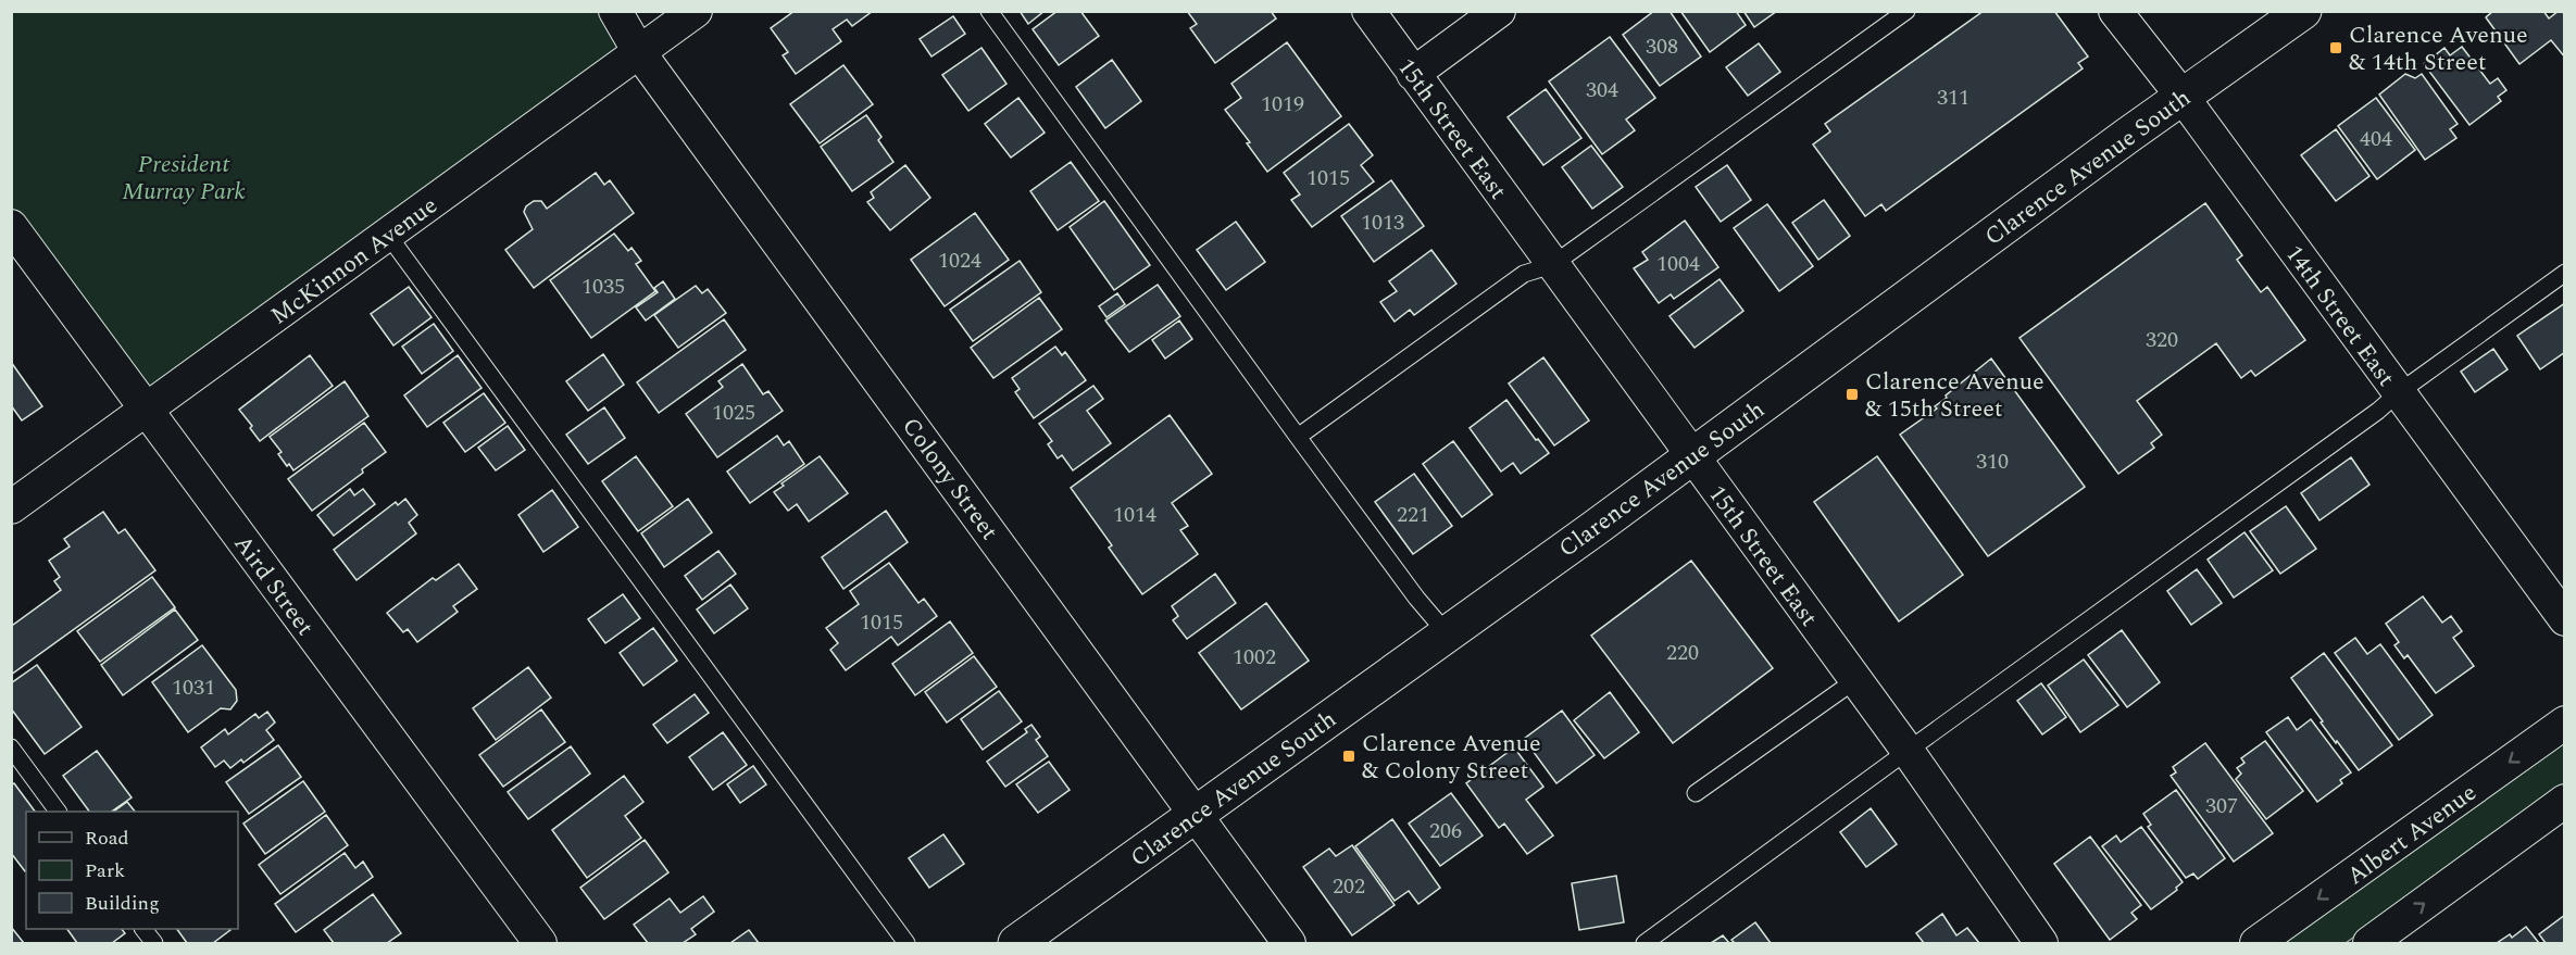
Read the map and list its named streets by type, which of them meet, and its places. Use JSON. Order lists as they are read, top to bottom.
{
  "streets": {
    "main road": ["Clarence Avenue South"],
    "street": [
      "15th Street East",
      "McKinnon Avenue",
      "14th Street East",
      "Colony Street",
      "Aird Street",
      "Albert Avenue"
    ]
  },
  "crossings": [
    ["15th Street East", "Clarence Avenue South"],
    ["Clarence Avenue South", "14th Street East"],
    ["Clarence Avenue South", "Colony Street"],
    ["McKinnon Avenue", "Colony Street"],
    ["McKinnon Avenue", "Aird Street"]
  ],
  "parks": ["President Murray Park"],
  "places": {
    "transit": ["Clarence Avenue & 14th Street", "Clarence Avenue & 15th Street", "Clarence Avenue & Colony Street"]
  },
  "house_numbers": [
    "308",
    "304",
    "311",
    "1019",
    "404",
    "1015",
    "1013",
    "1024",
    "1004",
    "1035",
    "320",
    "1025",
    "310",
    "1014",
    "221",
    "1015",
    "220",
    "1002",
    "1031",
    "307",
    "206",
    "202"
  ],
  "legend": ["Road", "Park", "Building"]
}
